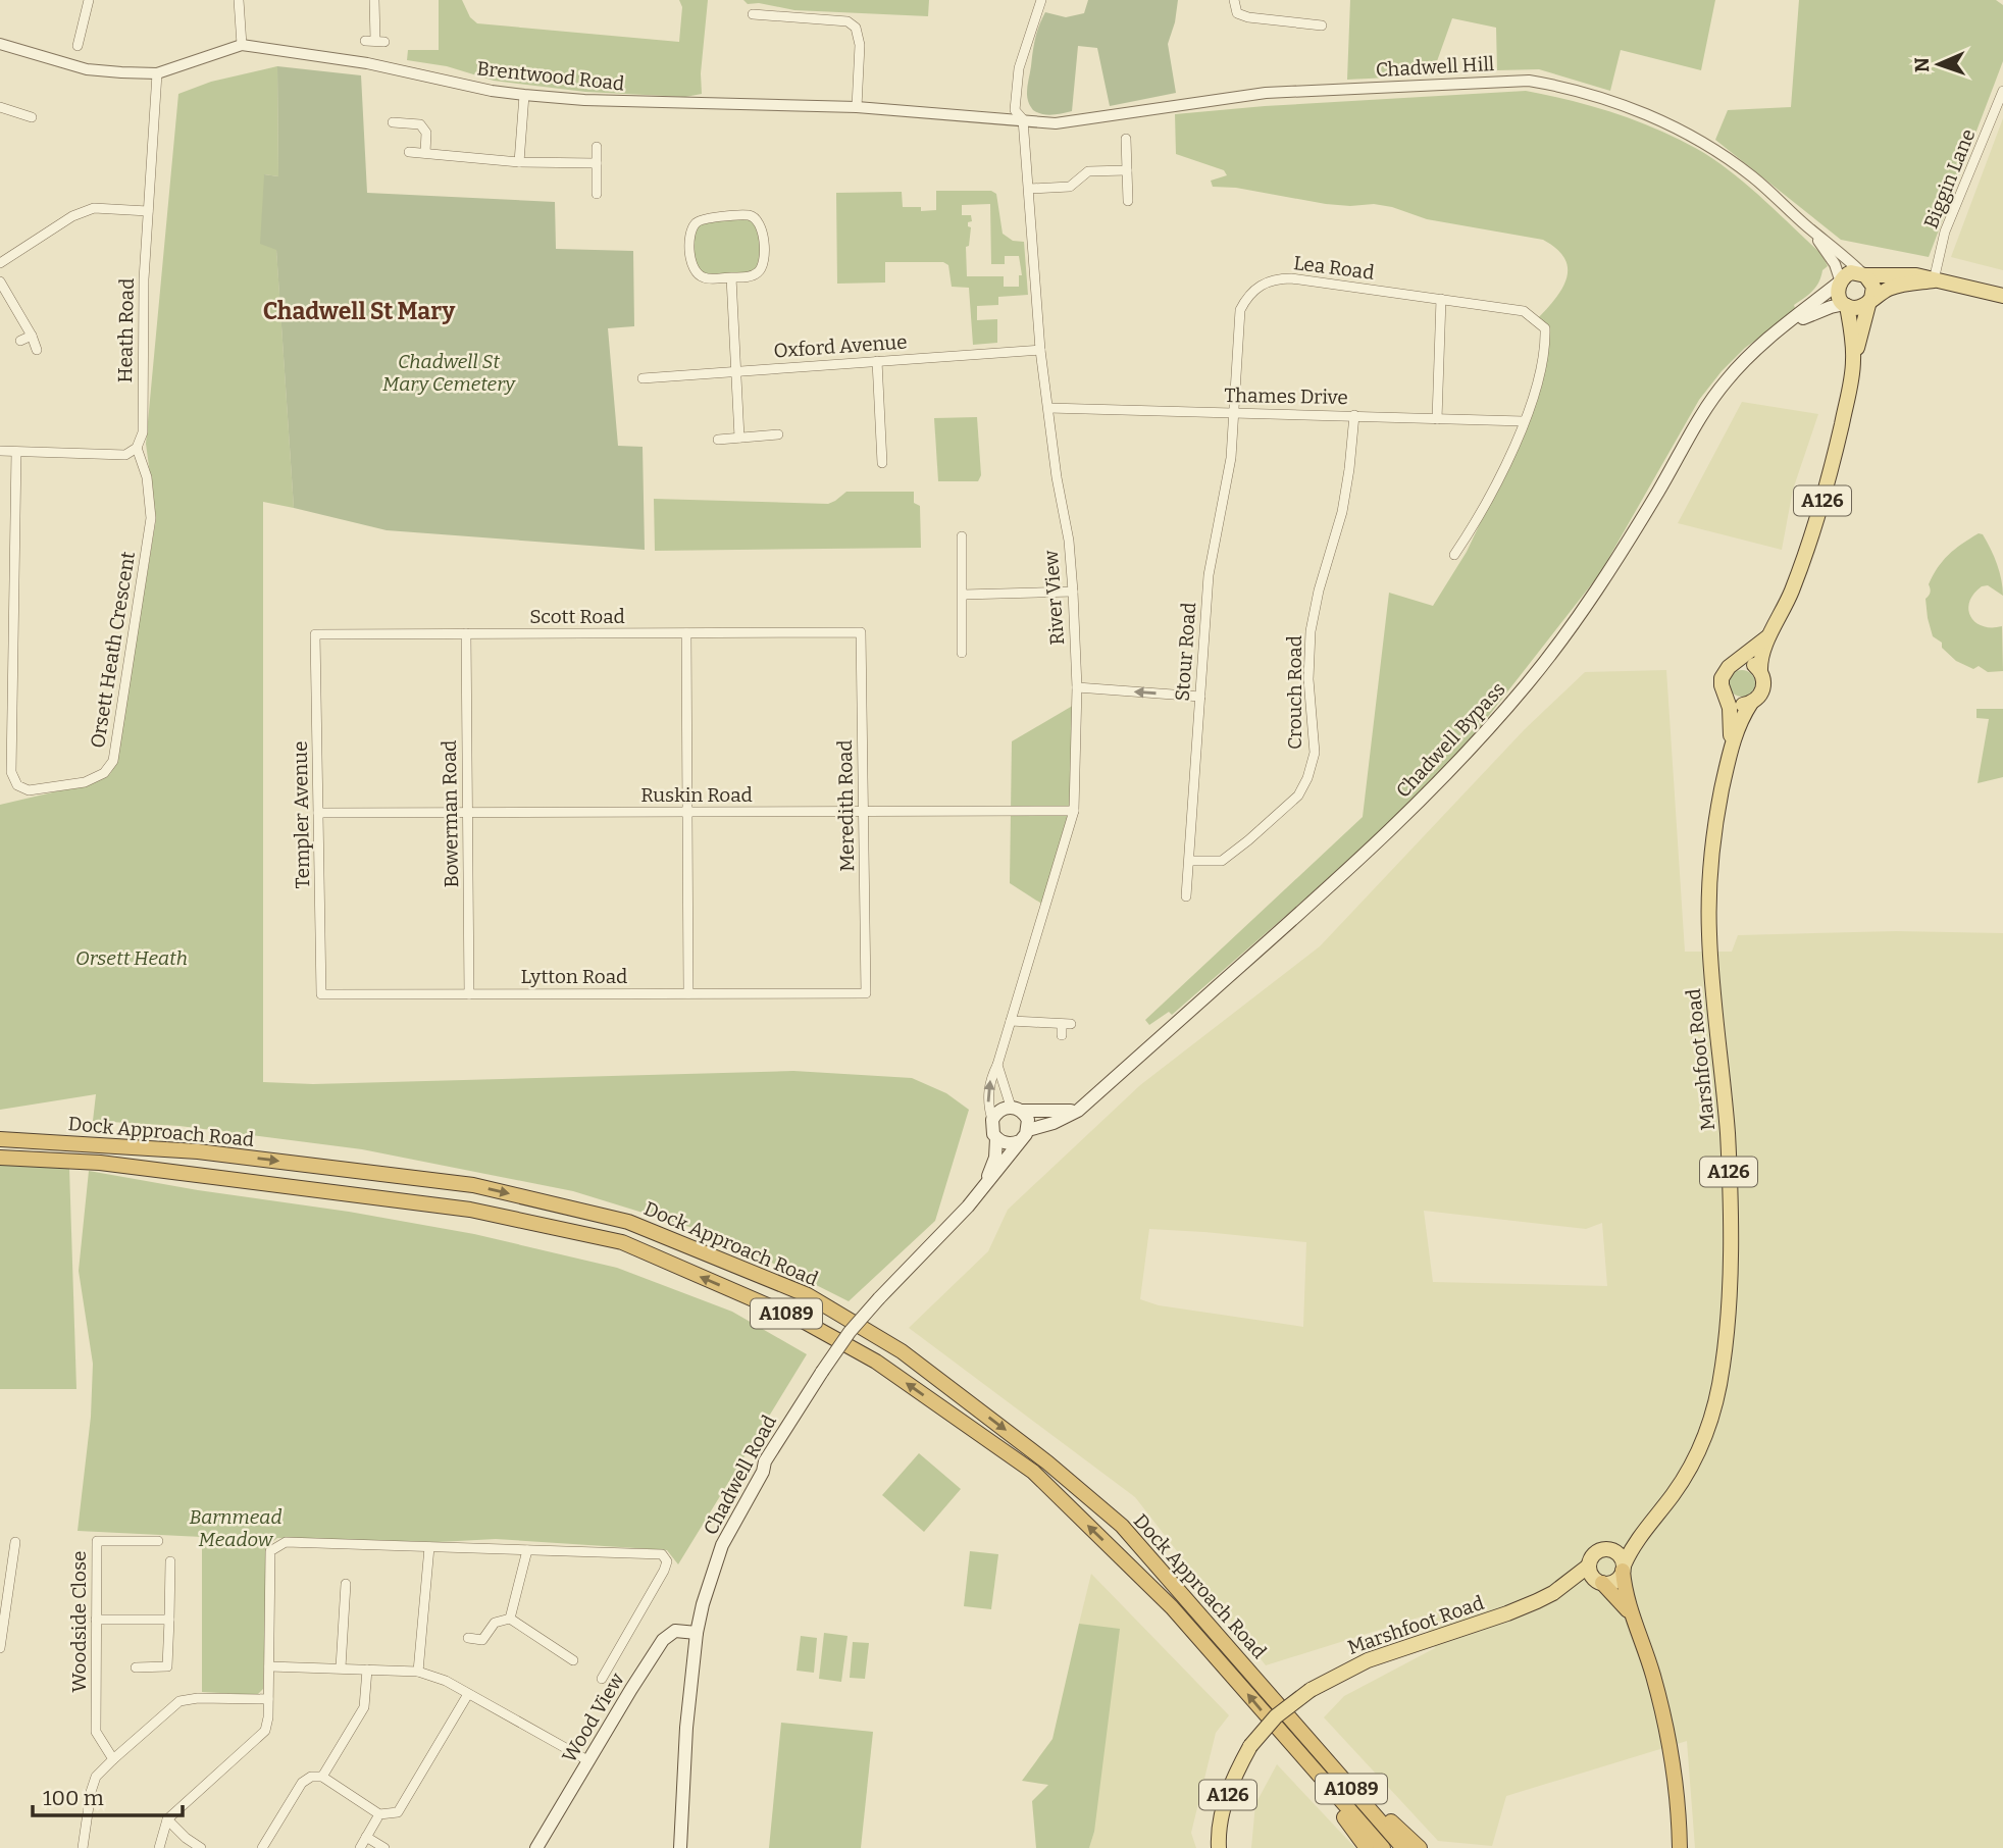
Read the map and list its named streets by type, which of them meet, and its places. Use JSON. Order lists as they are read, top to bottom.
{
  "streets": {
    "highway": ["Dock Approach Road", "A1089"],
    "main road": [
      "A126",
      "Chadwell Bypass",
      "Marshfoot Road",
      "Chadwell Road",
      "Wood View"
    ],
    "street": [
      "Chadwell Hill",
      "Brentwood Road",
      "Biggin Lane",
      "Lea Road",
      "Heath Road",
      "Oxford Avenue",
      "Thames Drive",
      "River View",
      "Scott Road",
      "Orsett Heath Crescent",
      "Stour Road",
      "Crouch Road",
      "Ruskin Road",
      "Meredith Road",
      "Bowerman Road",
      "Templer Avenue",
      "Lytton Road",
      "Woodside Close"
    ]
  },
  "crossings": [
    ["Chadwell Hill", "Brentwood Road"],
    ["Chadwell Hill", "River View"],
    ["Chadwell Hill", "Chadwell Bypass"],
    ["Chadwell Hill", "Marshfoot Road"],
    ["Brentwood Road", "Heath Road"],
    ["Brentwood Road", "River View"],
    ["Lea Road", "Thames Drive"],
    ["Lea Road", "Stour Road"],
    ["Heath Road", "Orsett Heath Crescent"],
    ["Oxford Avenue", "River View"],
    ["Thames Drive", "River View"],
    ["Thames Drive", "Stour Road"],
    ["Thames Drive", "Crouch Road"],
    ["River View", "Chadwell Bypass"],
    ["River View", "Ruskin Road"],
    ["River View", "Chadwell Road"],
    ["Scott Road", "Meredith Road"],
    ["Scott Road", "Bowerman Road"],
    ["Scott Road", "Templer Avenue"],
    ["Stour Road", "Crouch Road"],
    ["Chadwell Bypass", "Marshfoot Road"],
    ["Chadwell Bypass", "Chadwell Road"],
    ["Ruskin Road", "Meredith Road"],
    ["Ruskin Road", "Bowerman Road"],
    ["Ruskin Road", "Templer Avenue"],
    ["Meredith Road", "Lytton Road"],
    ["Bowerman Road", "Lytton Road"],
    ["Templer Avenue", "Lytton Road"],
    ["Chadwell Road", "Wood View"]
  ],
  "districts": ["Chadwell St Mary"],
  "parks": ["Chadwell St Mary Cemetery", "Orsett Heath", "Barnmead Meadow"],
  "scale_bar": "100 m",
  "north": "left"
}
